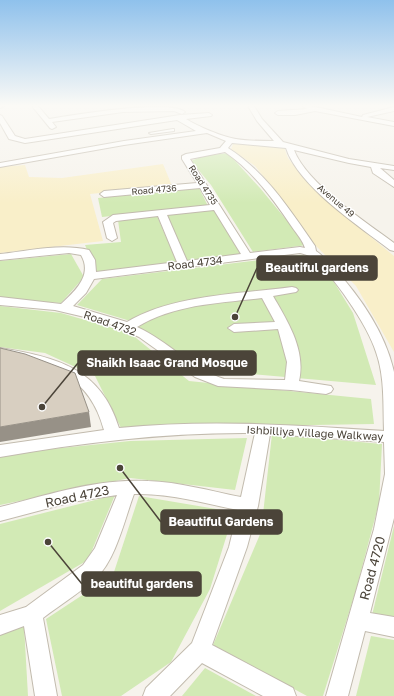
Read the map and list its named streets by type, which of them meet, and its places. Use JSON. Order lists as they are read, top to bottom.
{
  "streets": {
    "street": [
      "Road 4735",
      "Road 4736",
      "Avenue 49",
      "Road 4734",
      "Road 4732",
      "Ishbilliya Village Walkway",
      "Road 4723",
      "Road 4720"
    ]
  },
  "crossings": [
    ["Road 4735", "Road 4736"],
    ["Road 4735", "Road 4734"],
    ["Road 4735", "Ishbilliya Village Walkway"],
    ["Road 4734", "Ishbilliya Village Walkway"],
    ["Ishbilliya Village Walkway", "Road 4720"]
  ],
  "places": [
    "Beautiful gardens",
    "Shaikh Isaac Grand Mosque",
    "Beautiful Gardens",
    "beautiful gardens"
  ]
}
